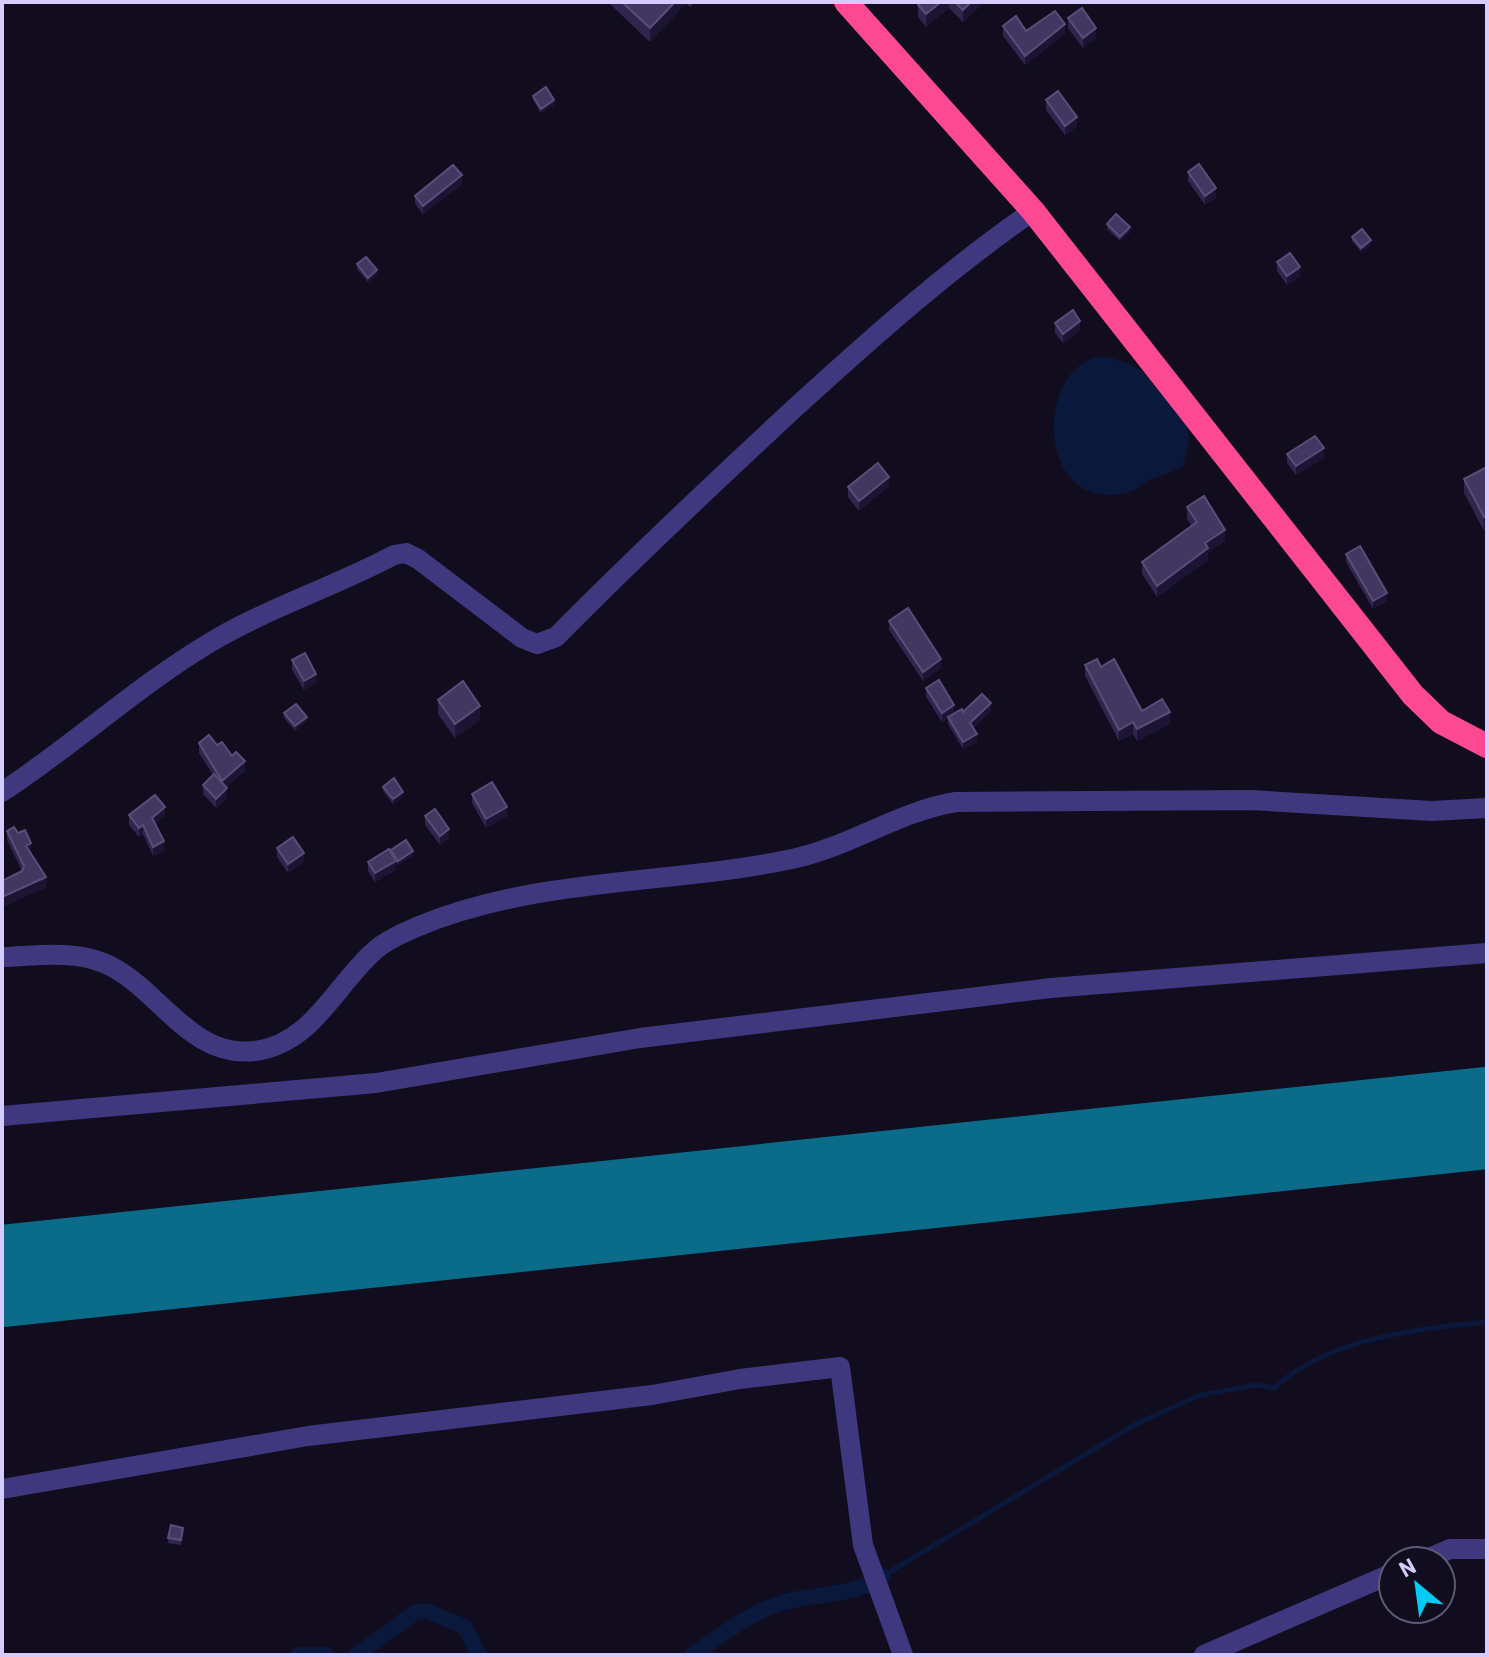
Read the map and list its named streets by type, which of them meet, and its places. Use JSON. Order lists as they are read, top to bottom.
{
  "north": "top left"
}
